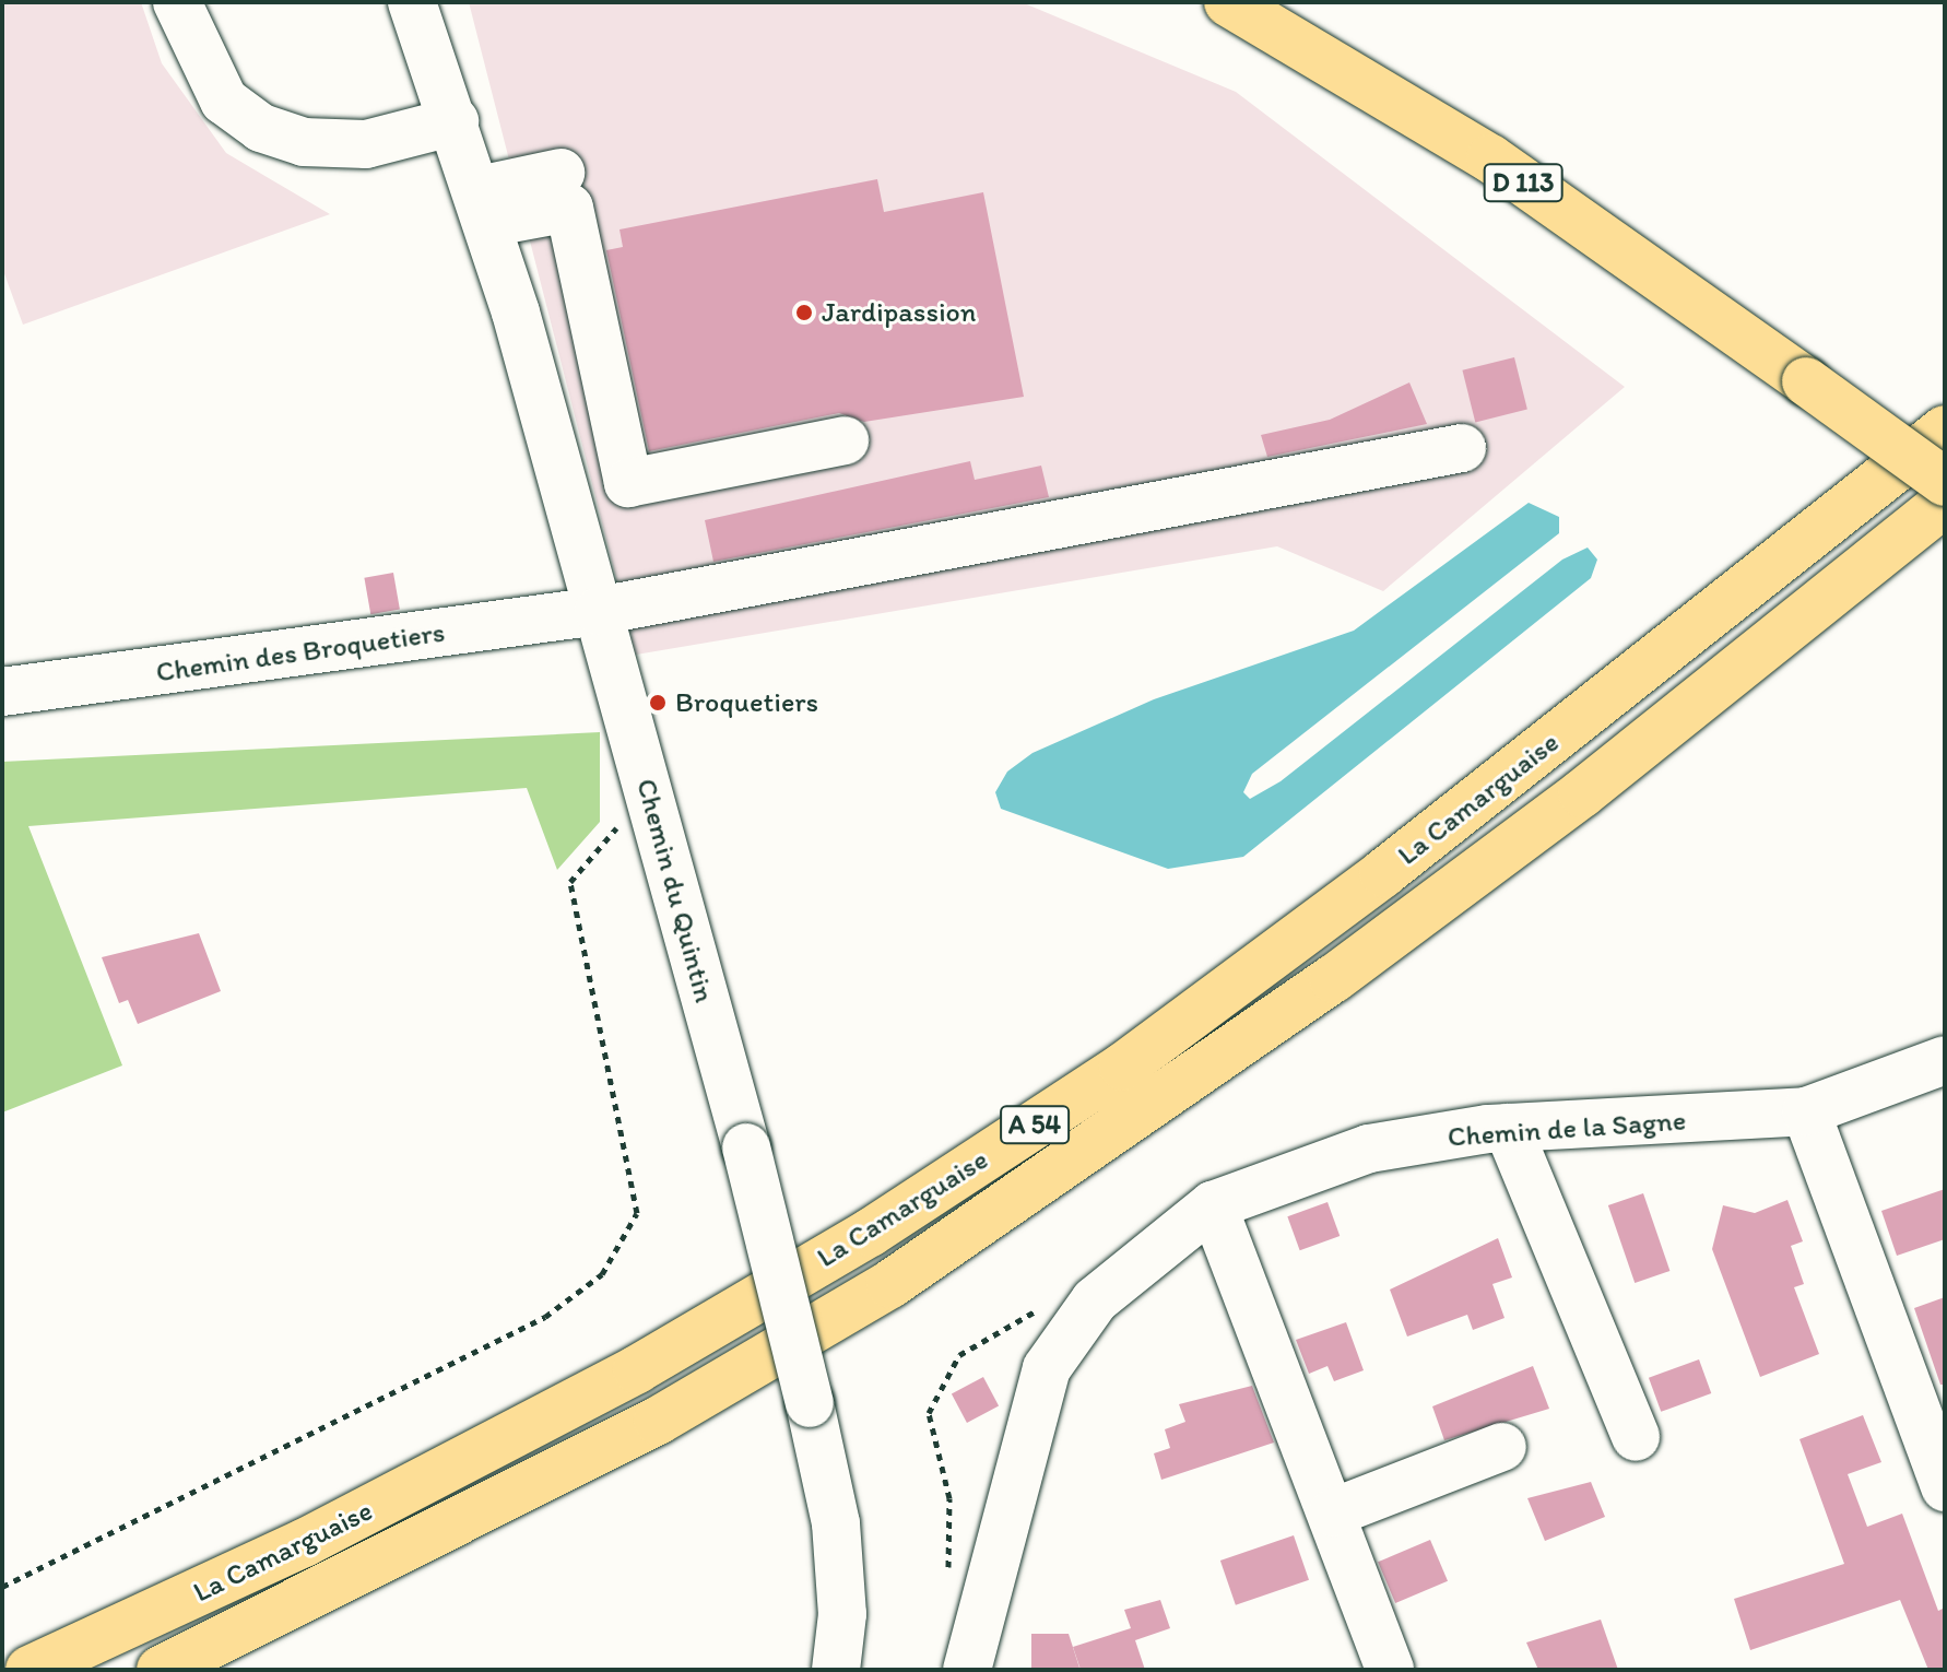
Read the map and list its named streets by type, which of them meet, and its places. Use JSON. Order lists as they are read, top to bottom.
{
  "streets": {
    "main road": ["D 113", "La Camarguaise", "A 54"],
    "street": ["Chemin des Broquetiers", "Chemin du Quintin", "Chemin de la Sagne"]
  },
  "crossings": [
    ["Chemin des Broquetiers", "Chemin du Quintin"]
  ],
  "places": ["Jardipassion", "Broquetiers"]
}
